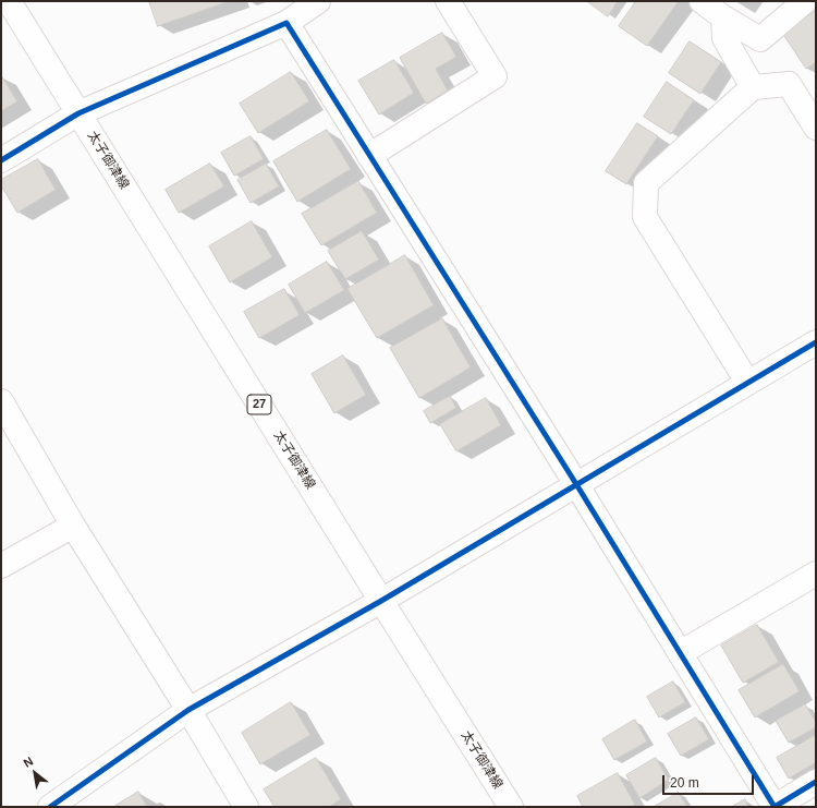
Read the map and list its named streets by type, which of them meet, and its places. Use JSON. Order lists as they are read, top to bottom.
{
  "streets": {
    "street": ["太子御津線", "27"]
  },
  "scale_bar": "20 m",
  "north": "top left"
}
